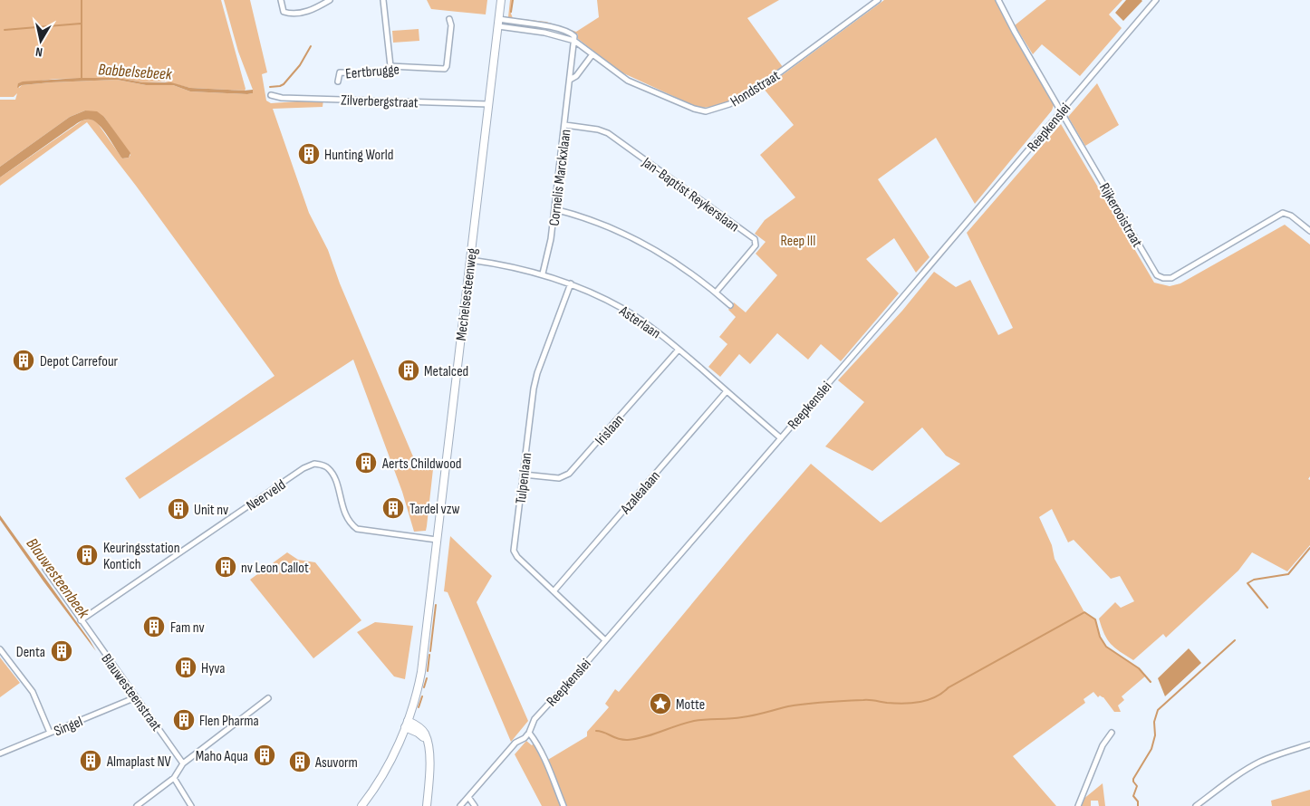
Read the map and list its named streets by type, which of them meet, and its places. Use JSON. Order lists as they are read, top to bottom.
{
  "streets": {
    "main road": ["Mechelsesteenweg"],
    "street": [
      "Eertbrugge",
      "Hondstraat",
      "Zilverbergstraat",
      "Reepkenslei",
      "Cornelis Marckxlaan",
      "Jan-Baptist Reykerslaan",
      "Rijkerooistraat",
      "Asterlaan",
      "Irislaan",
      "Tulpenlaan",
      "Azalealaan",
      "Neerveld",
      "Blauwesteenstraat",
      "Singel"
    ]
  },
  "crossings": [
    ["Hondstraat", "Cornelis Marckxlaan"],
    ["Hondstraat", "Mechelsesteenweg"],
    ["Zilverbergstraat", "Mechelsesteenweg"],
    ["Reepkenslei", "Rijkerooistraat"],
    ["Reepkenslei", "Asterlaan"],
    ["Reepkenslei", "Tulpenlaan"],
    ["Cornelis Marckxlaan", "Jan-Baptist Reykerslaan"],
    ["Cornelis Marckxlaan", "Asterlaan"],
    ["Mechelsesteenweg", "Asterlaan"],
    ["Mechelsesteenweg", "Neerveld"],
    ["Asterlaan", "Irislaan"],
    ["Asterlaan", "Tulpenlaan"],
    ["Asterlaan", "Azalealaan"],
    ["Irislaan", "Tulpenlaan"],
    ["Tulpenlaan", "Azalealaan"],
    ["Neerveld", "Blauwesteenstraat"],
    ["Blauwesteenstraat", "Singel"]
  ],
  "water": ["Babbelsebeek", "Blauwesteenbeek"],
  "parks": ["Reep III"],
  "places": {
    "building": [
      "Hunting World",
      "Depot Carrefour",
      "Metalced",
      "Aerts Childwood",
      "Tardel vzw",
      "Unit nv",
      "Keuringsstation Kontich",
      "nv Leon Callot",
      "Fam nv",
      "Denta",
      "Hyva",
      "Flen Pharma",
      "Maho Aqua",
      "Almaplast NV",
      "Asuvorm"
    ],
    "place": ["Motte"]
  },
  "north": "bottom"
}
